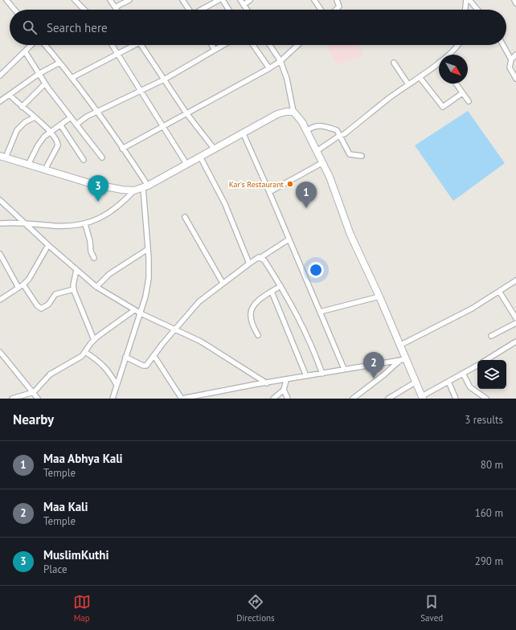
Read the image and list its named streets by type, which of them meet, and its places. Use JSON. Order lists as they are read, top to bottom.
{
  "places": ["Kar's Restaurant"],
  "north": "bottom right",
  "page": {
    "search": "Search here",
    "pins": ["3", "1", "2"],
    "heading": ["Nearby", "3 results"],
    "list": [
      {
        "mark": "1",
        "name": "Maa Abhya Kali",
        "note": "Temple",
        "value": "80 m"
      },
      {
        "mark": "2",
        "name": "Maa Kali",
        "note": "Temple",
        "value": "160 m"
      },
      {
        "mark": "3",
        "name": "MuslimKuthi",
        "note": "Place",
        "value": "290 m"
      }
    ],
    "nav": ["Map", "Directions", "Saved"]
  }
}
